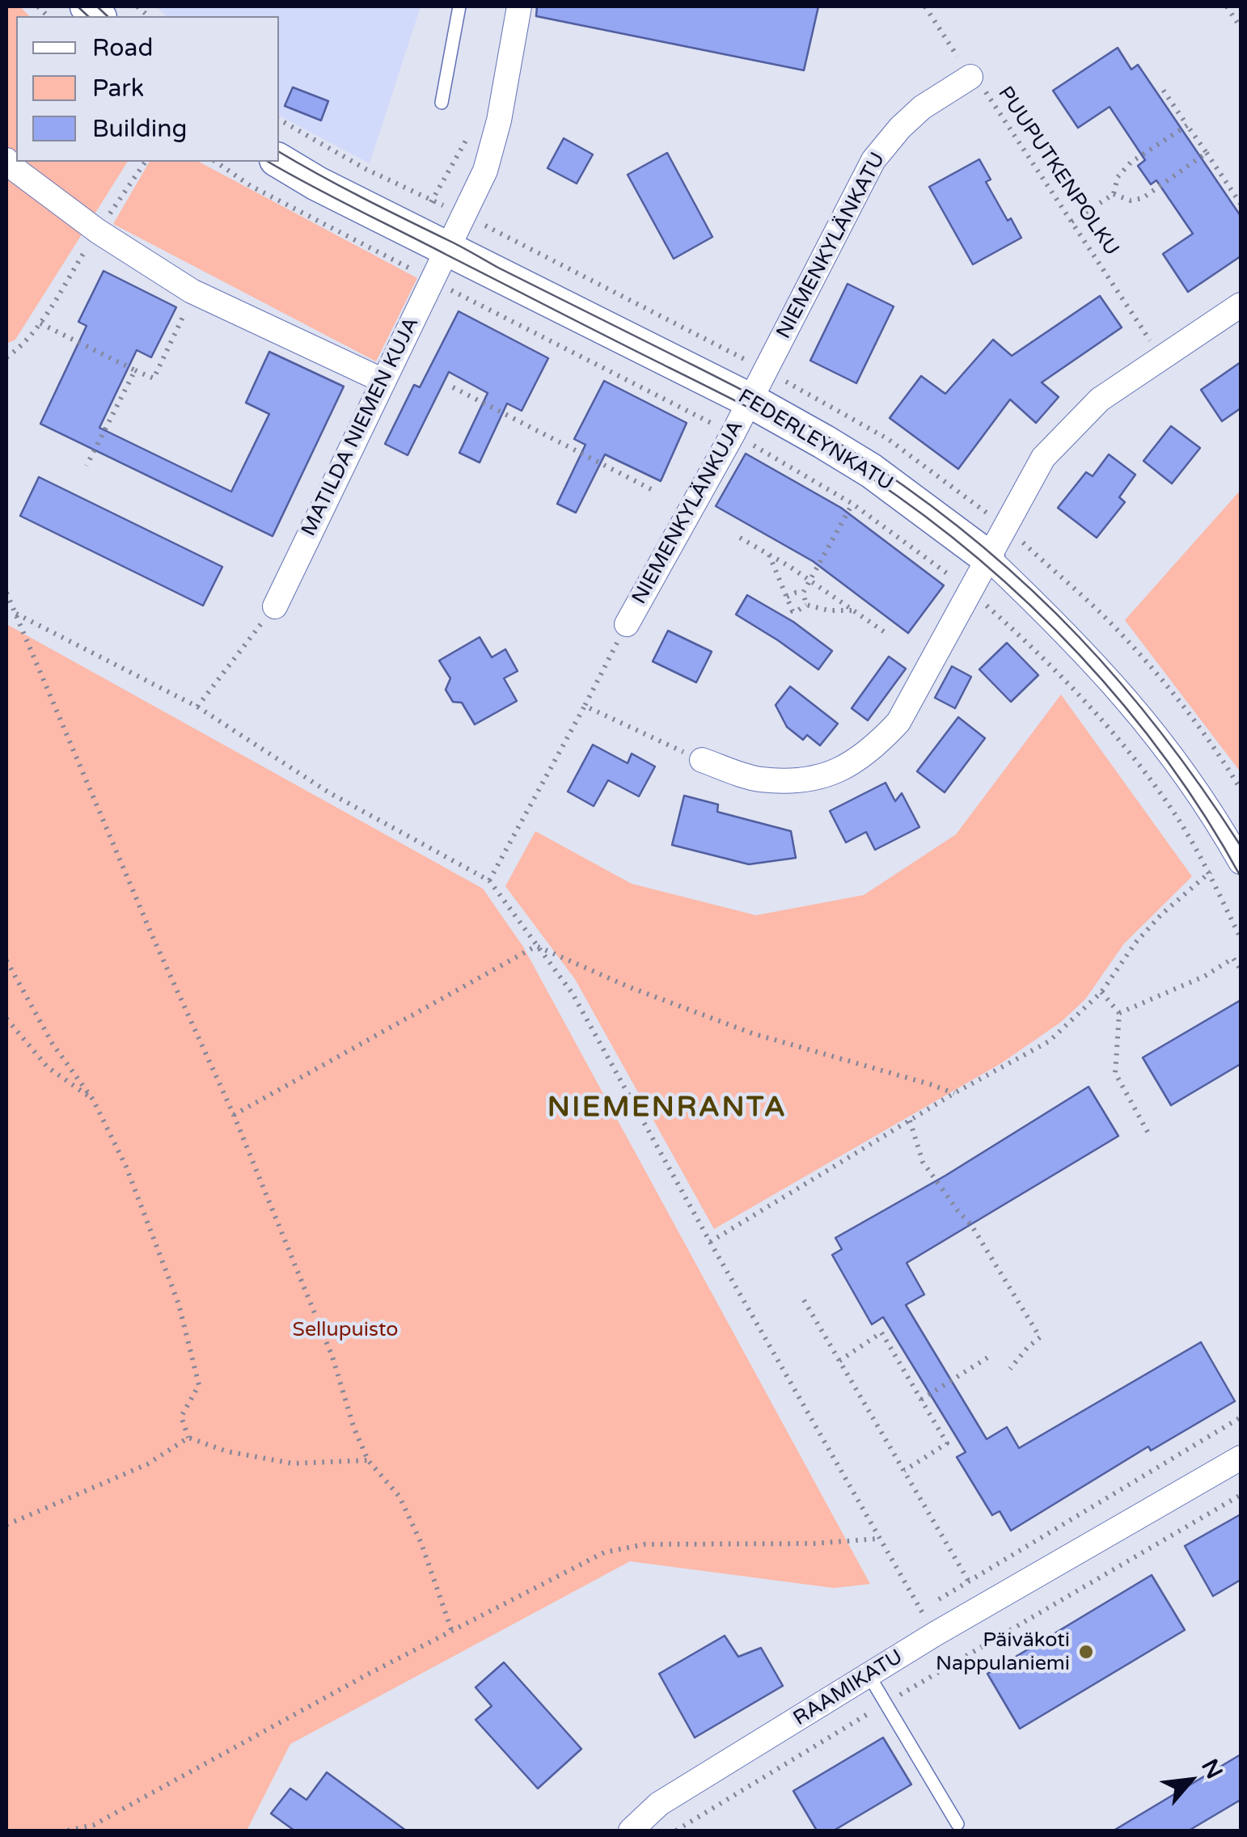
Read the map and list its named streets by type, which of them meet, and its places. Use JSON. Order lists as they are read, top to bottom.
{
  "streets": {
    "street": [
      "NIEMENKYLÄNKATU",
      "MATILDA NIEMEN KUJA",
      "FEDERLEYNKATU",
      "NIEMENKYLÄNKUJA",
      "RAAMIKATU"
    ],
    "path": ["PUUPUTKENPOLKU"]
  },
  "crossings": [
    ["PUUPUTKENPOLKU", "NIEMENKYLÄNKATU"],
    ["NIEMENKYLÄNKATU", "FEDERLEYNKATU"],
    ["NIEMENKYLÄNKATU", "NIEMENKYLÄNKUJA"],
    ["MATILDA NIEMEN KUJA", "FEDERLEYNKATU"],
    ["FEDERLEYNKATU", "NIEMENKYLÄNKUJA"]
  ],
  "districts": ["NIEMENRANTA"],
  "parks": ["Sellupuisto"],
  "places": ["Päiväkoti Nappulaniemi"],
  "legend": ["Road", "Park", "Building"],
  "north": "top right"
}
